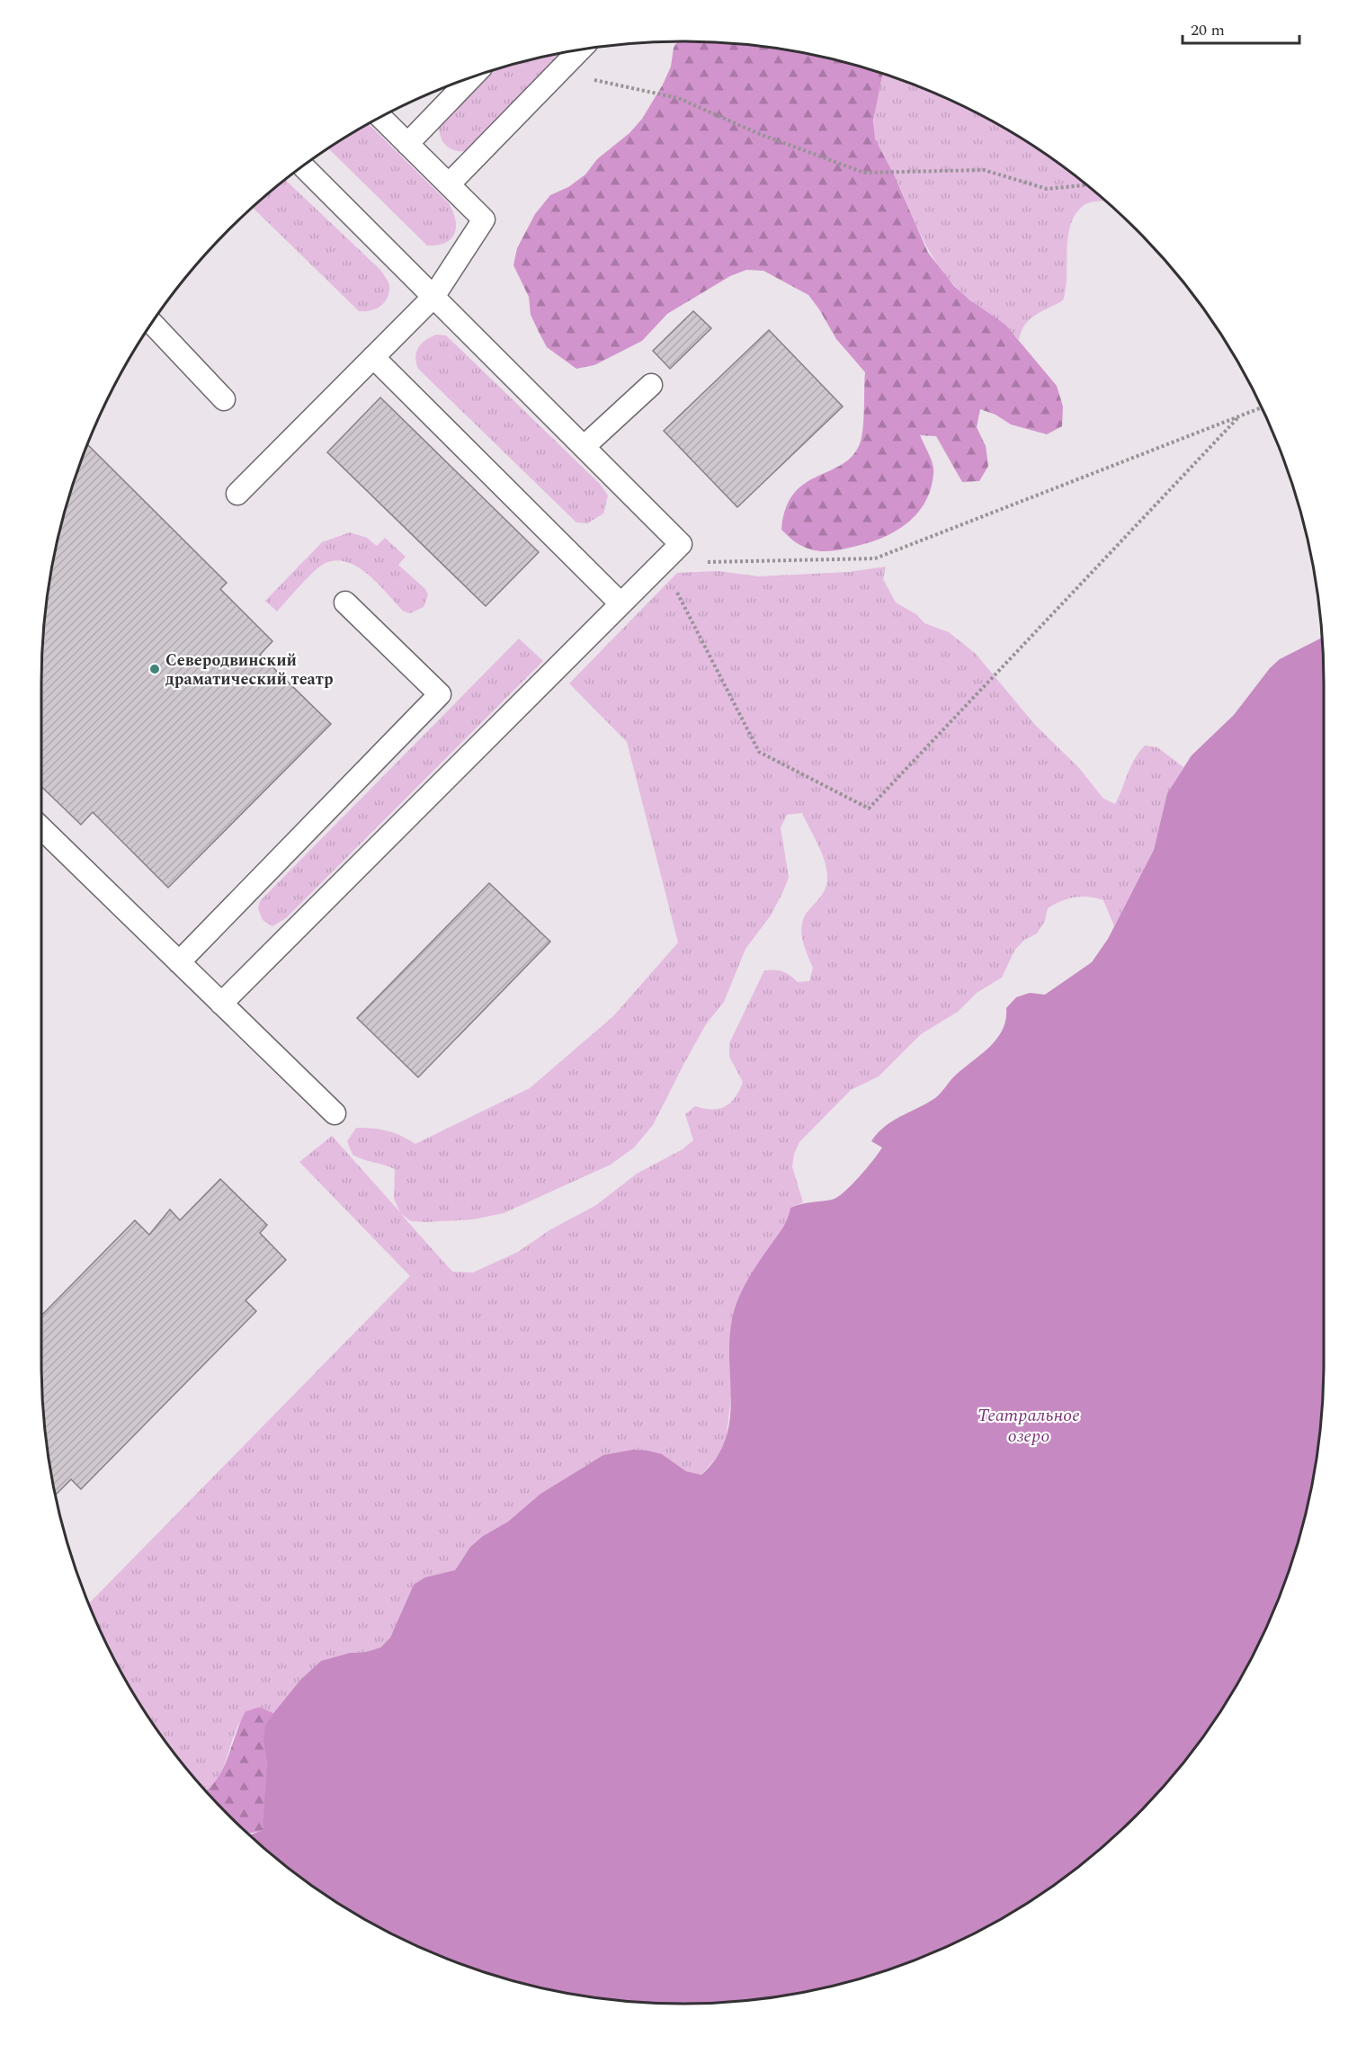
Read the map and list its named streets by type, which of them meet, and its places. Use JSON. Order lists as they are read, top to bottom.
{
  "water": ["Театральное озеро"],
  "places": ["Северодвинский драматический театр"],
  "scale_bar": "20 m"
}
